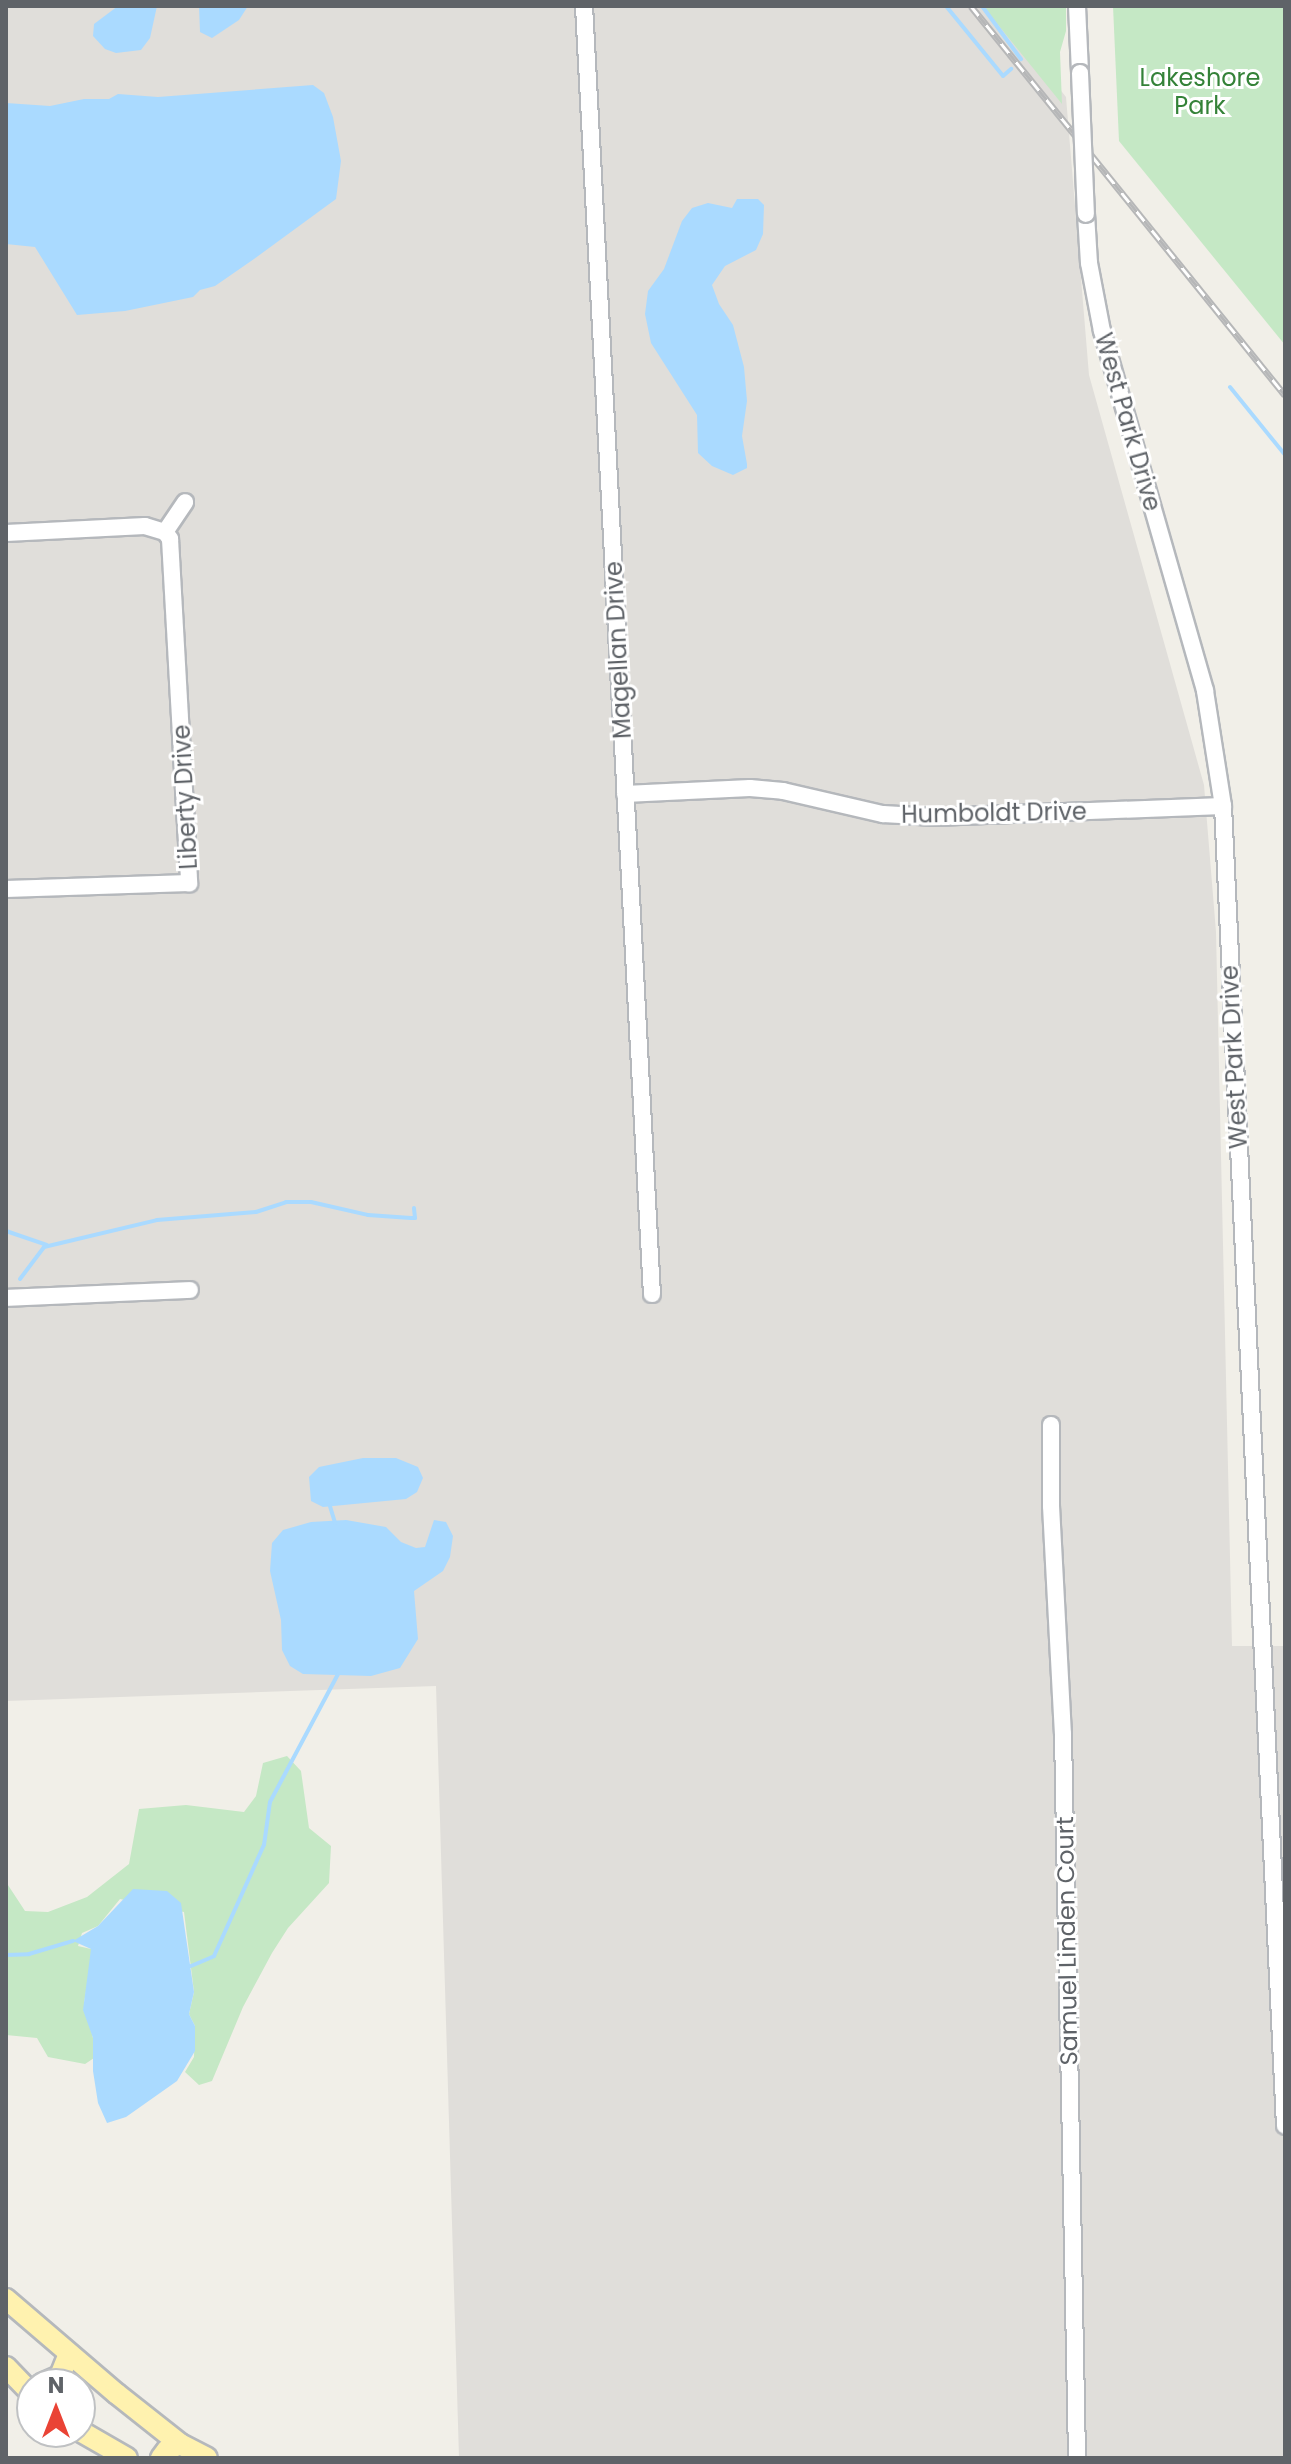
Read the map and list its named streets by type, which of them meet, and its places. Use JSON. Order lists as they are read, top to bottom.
{
  "streets": {
    "street": [
      "West Park Drive",
      "Magellan Drive",
      "Liberty Drive",
      "Humboldt Drive",
      "Samuel Linden Court"
    ]
  },
  "crossings": [
    ["West Park Drive", "Humboldt Drive"],
    ["Magellan Drive", "Humboldt Drive"]
  ],
  "parks": ["Lakeshore Park"],
  "north": "top"
}
